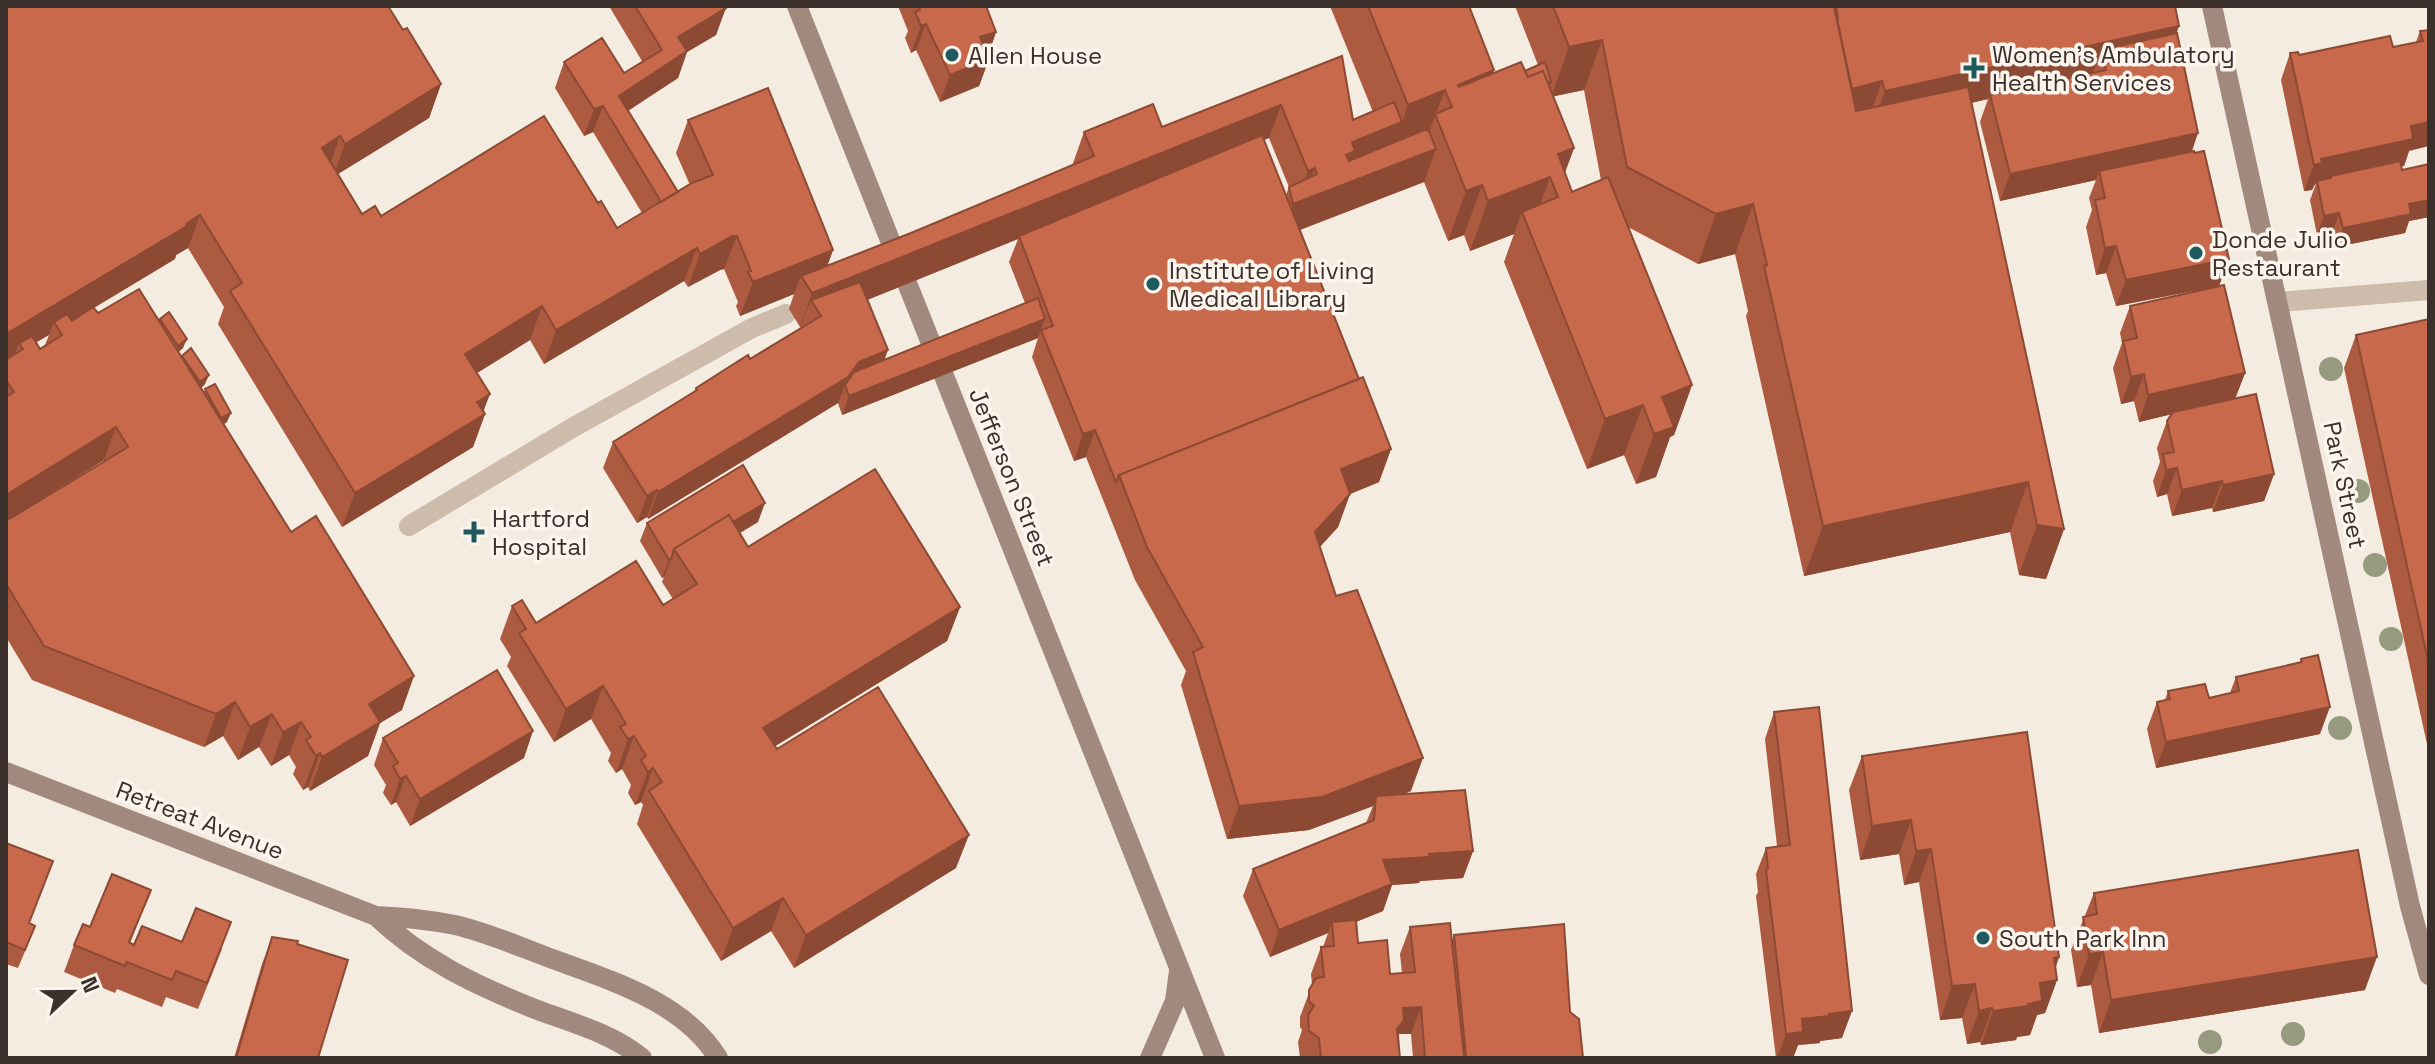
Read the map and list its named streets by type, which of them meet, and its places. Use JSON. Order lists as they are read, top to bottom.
{
  "streets": {
    "main road": ["Jefferson Street", "Park Street", "Retreat Avenue"]
  },
  "places": {
    "other": [
      "Allen House",
      "Donde Julio Restaurant",
      "Institute of Living Medical Library",
      "South Park Inn"
    ],
    "health": ["Women’s Ambulatory Health Services", "Hartford Hospital"]
  },
  "north": "right"
}
